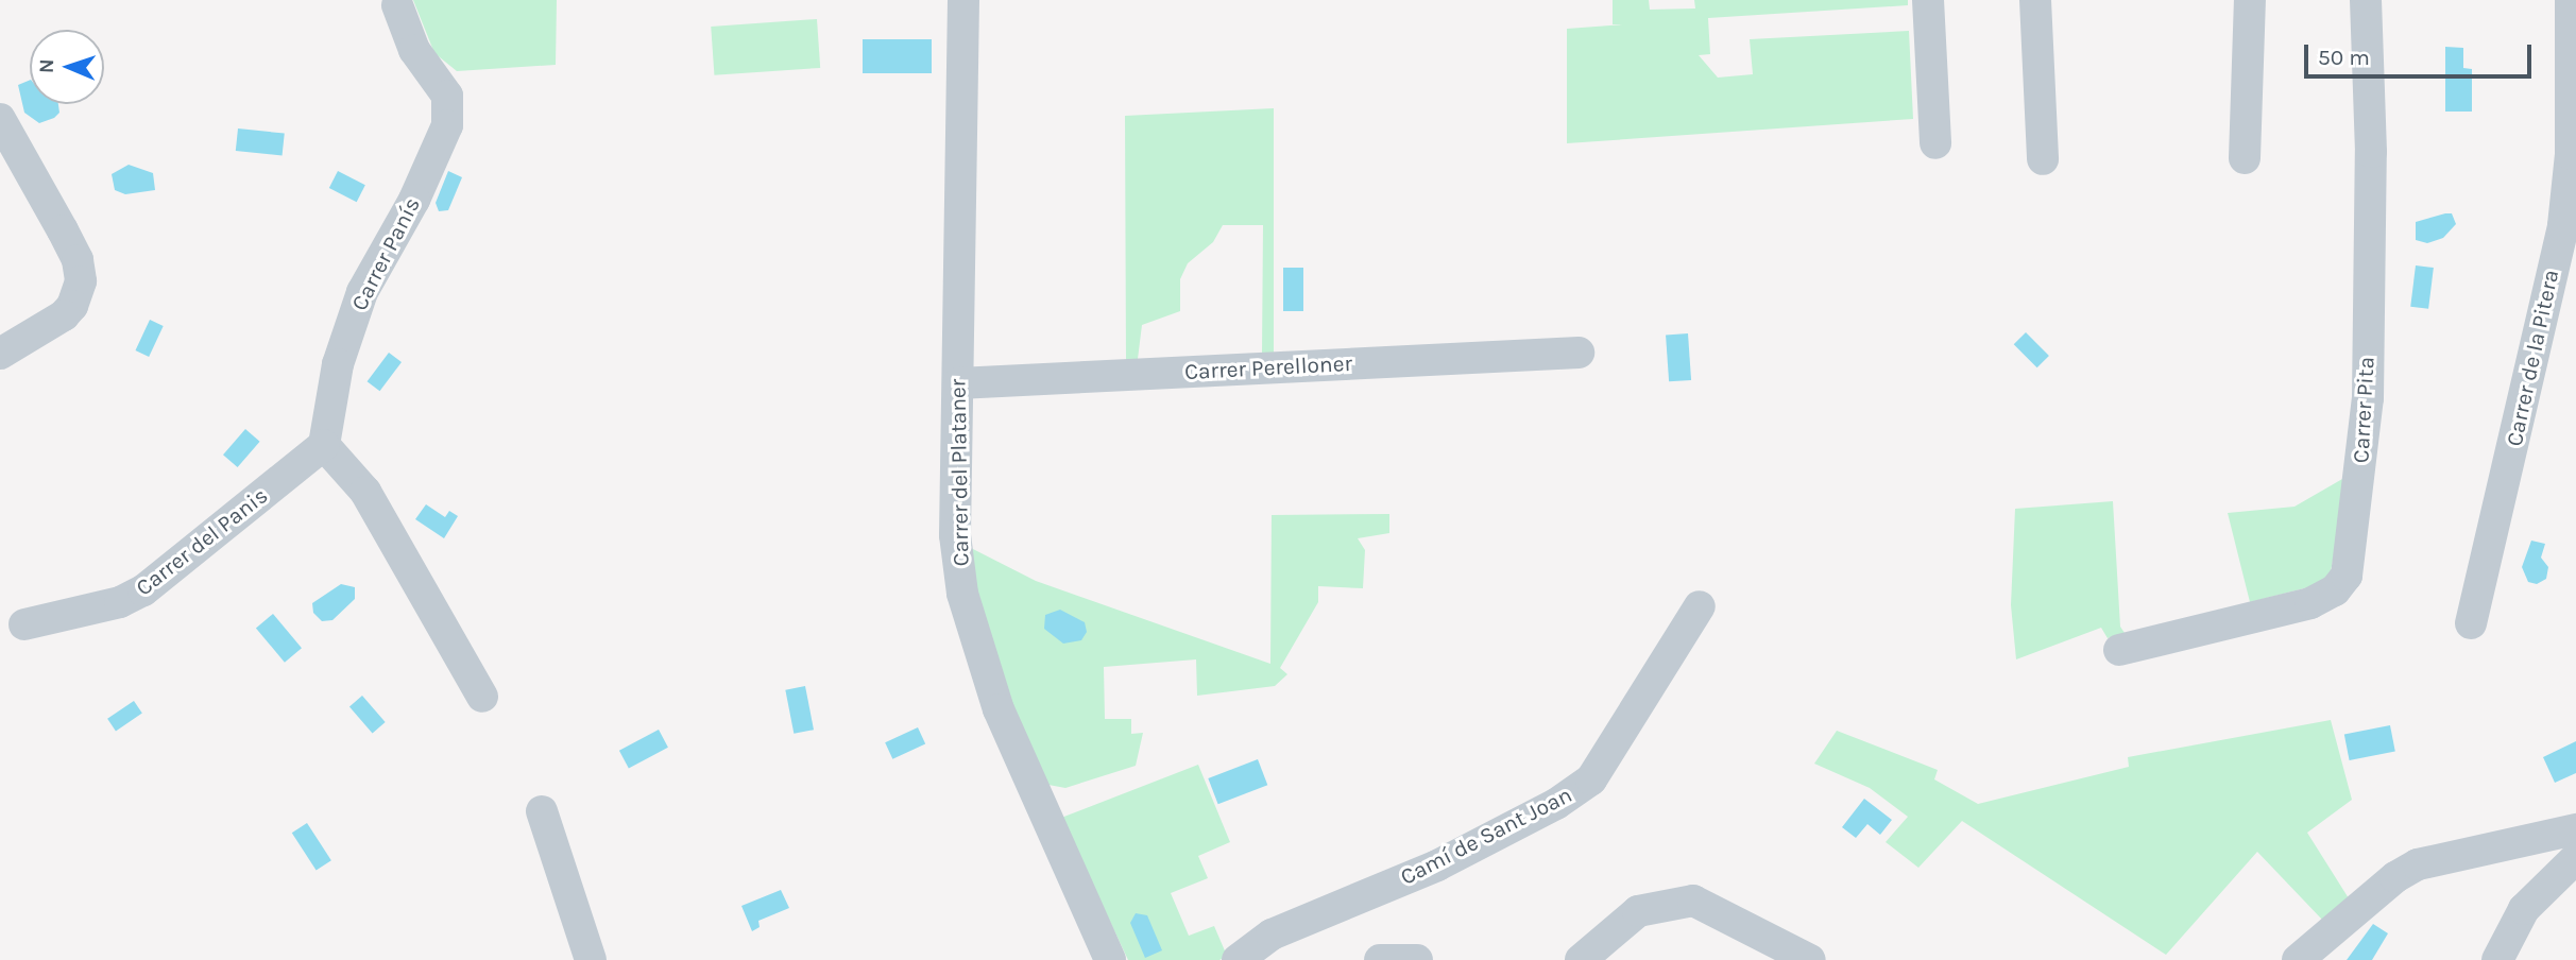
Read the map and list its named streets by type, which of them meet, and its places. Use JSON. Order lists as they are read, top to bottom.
{
  "streets": {
    "street": [
      "Carrer Panís",
      "Carrer de la Pitera",
      "Carrer Perelloner",
      "Carrer Pita",
      "Carrer del Plataner",
      "Carrer del Panis",
      "Camí de Sant Joan"
    ]
  },
  "crossings": [
    ["Carrer Panís", "Carrer del Panis"],
    ["Carrer Perelloner", "Carrer del Plataner"]
  ],
  "scale_bar": "50 m",
  "north": "left"
}
